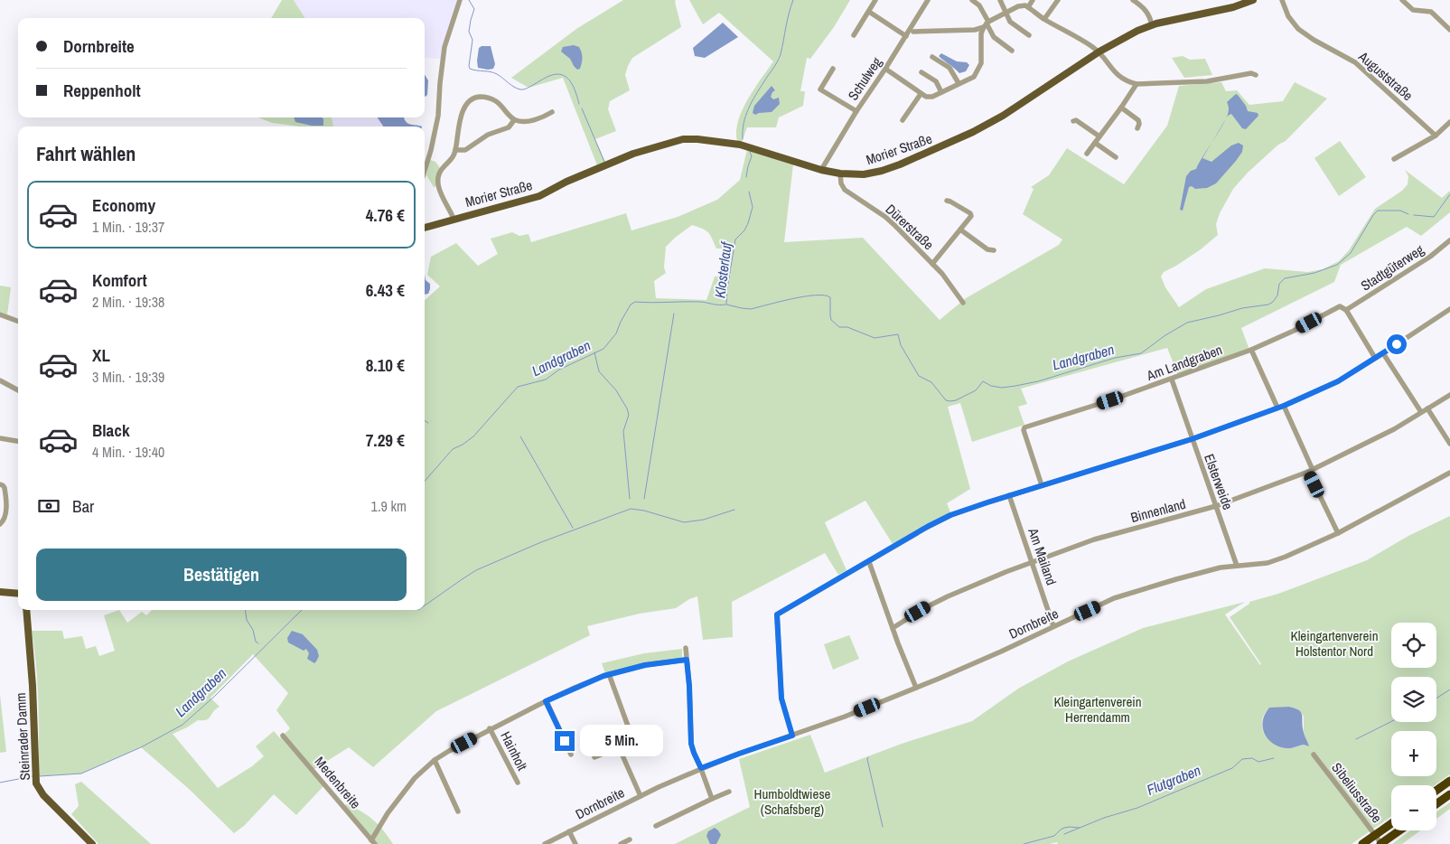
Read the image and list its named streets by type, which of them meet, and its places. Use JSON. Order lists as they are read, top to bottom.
{
  "streets": {
    "main road": ["Morier Straße", "Steinrader Damm"],
    "street": [
      "Auguststraße",
      "Schulweg",
      "Dürerstraße",
      "Stadtgüterweg",
      "Am Landgraben",
      "Elsterweide",
      "Binnenland",
      "Am Mailand",
      "Dornbreite",
      "Hainholt",
      "Medenbreite",
      "Sibeliusstraße"
    ]
  },
  "crossings": [
    ["Schulweg", "Morier Straße"],
    ["Morier Straße", "Dürerstraße"],
    ["Stadtgüterweg", "Am Landgraben"],
    ["Am Landgraben", "Elsterweide"],
    ["Elsterweide", "Binnenland"],
    ["Elsterweide", "Dornbreite"],
    ["Binnenland", "Am Mailand"],
    ["Am Mailand", "Dornbreite"]
  ],
  "water": ["Klosterlauf", "Landgraben", "Flutgraben"],
  "parks": ["Kleingartenverein Holstentor Nord", "Kleingartenverein Herrendamm", "Humboldtwiese (Schafsberg)"],
  "page": {
    "banner": ["Dornbreite", "Reppenholt"],
    "heading": "Fahrt wählen",
    "list": [
      {
        "name": "Economy",
        "note": "1 Min. · 19:37",
        "value": "4.76 €"
      },
      {
        "name": "Komfort",
        "note": "2 Min. · 19:38",
        "value": "6.43 €"
      },
      {
        "name": "XL",
        "note": "3 Min. · 19:39",
        "value": "8.10 €"
      },
      {
        "name": "Black",
        "note": "4 Min. · 19:40",
        "value": "7.29 €"
      }
    ],
    "pay": ["Bar", "1.9 km"],
    "buttons": "Bestätigen",
    "map_buttons": ["+", "−"],
    "bubble": "5 Min."
  }
}
